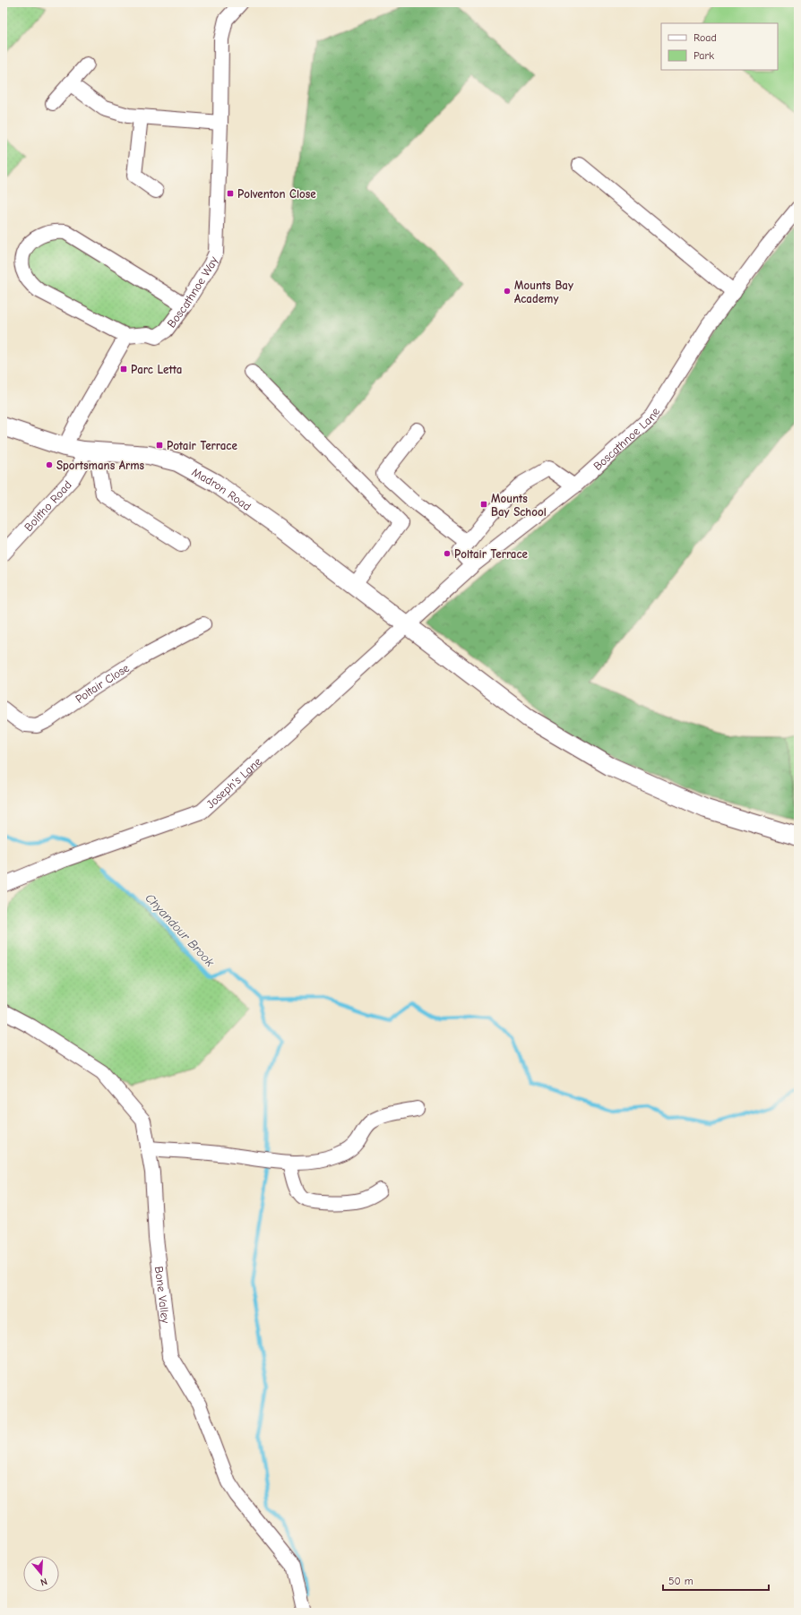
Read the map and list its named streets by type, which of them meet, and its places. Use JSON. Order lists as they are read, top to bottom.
{
  "streets": {
    "main road": ["Madron Road"],
    "street": [
      "Boscathnoe Way",
      "Boscathnoe Lane",
      "Bolitho Road",
      "Poltair Close",
      "Joseph's Lane",
      "Bone Valley"
    ]
  },
  "crossings": [
    ["Boscathnoe Lane", "Madron Road"],
    ["Boscathnoe Lane", "Joseph's Lane"],
    ["Madron Road", "Bolitho Road"],
    ["Madron Road", "Joseph's Lane"]
  ],
  "water": ["Chyandour Brook"],
  "places": {
    "transit": [
      "Polventon Close",
      "Parc Letta",
      "Potair Terrace",
      "Mounts Bay School"
    ],
    "other": ["Mounts Bay Academy", "Sportsmans Arms", "Poltair Terrace"]
  },
  "legend": ["Road", "Park"],
  "scale_bar": "50 m",
  "north": "bottom"
}
